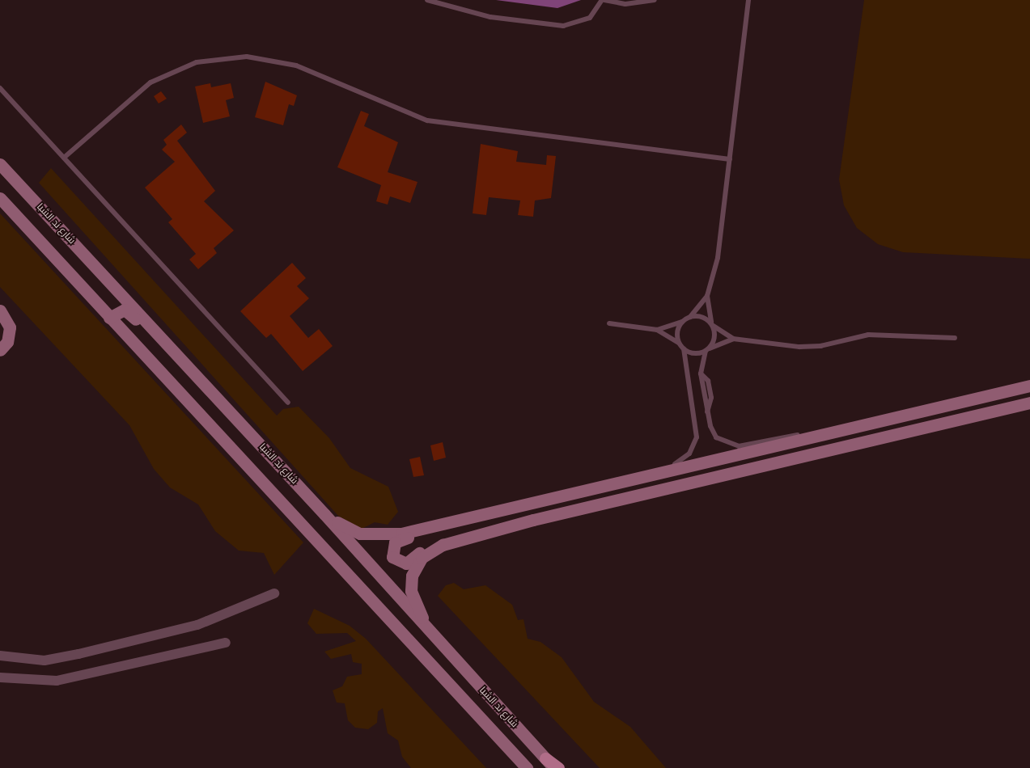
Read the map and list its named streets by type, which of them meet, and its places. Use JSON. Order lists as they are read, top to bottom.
{
  "streets": {
    "street": ["شارع ند الشبا"]
  }
}
